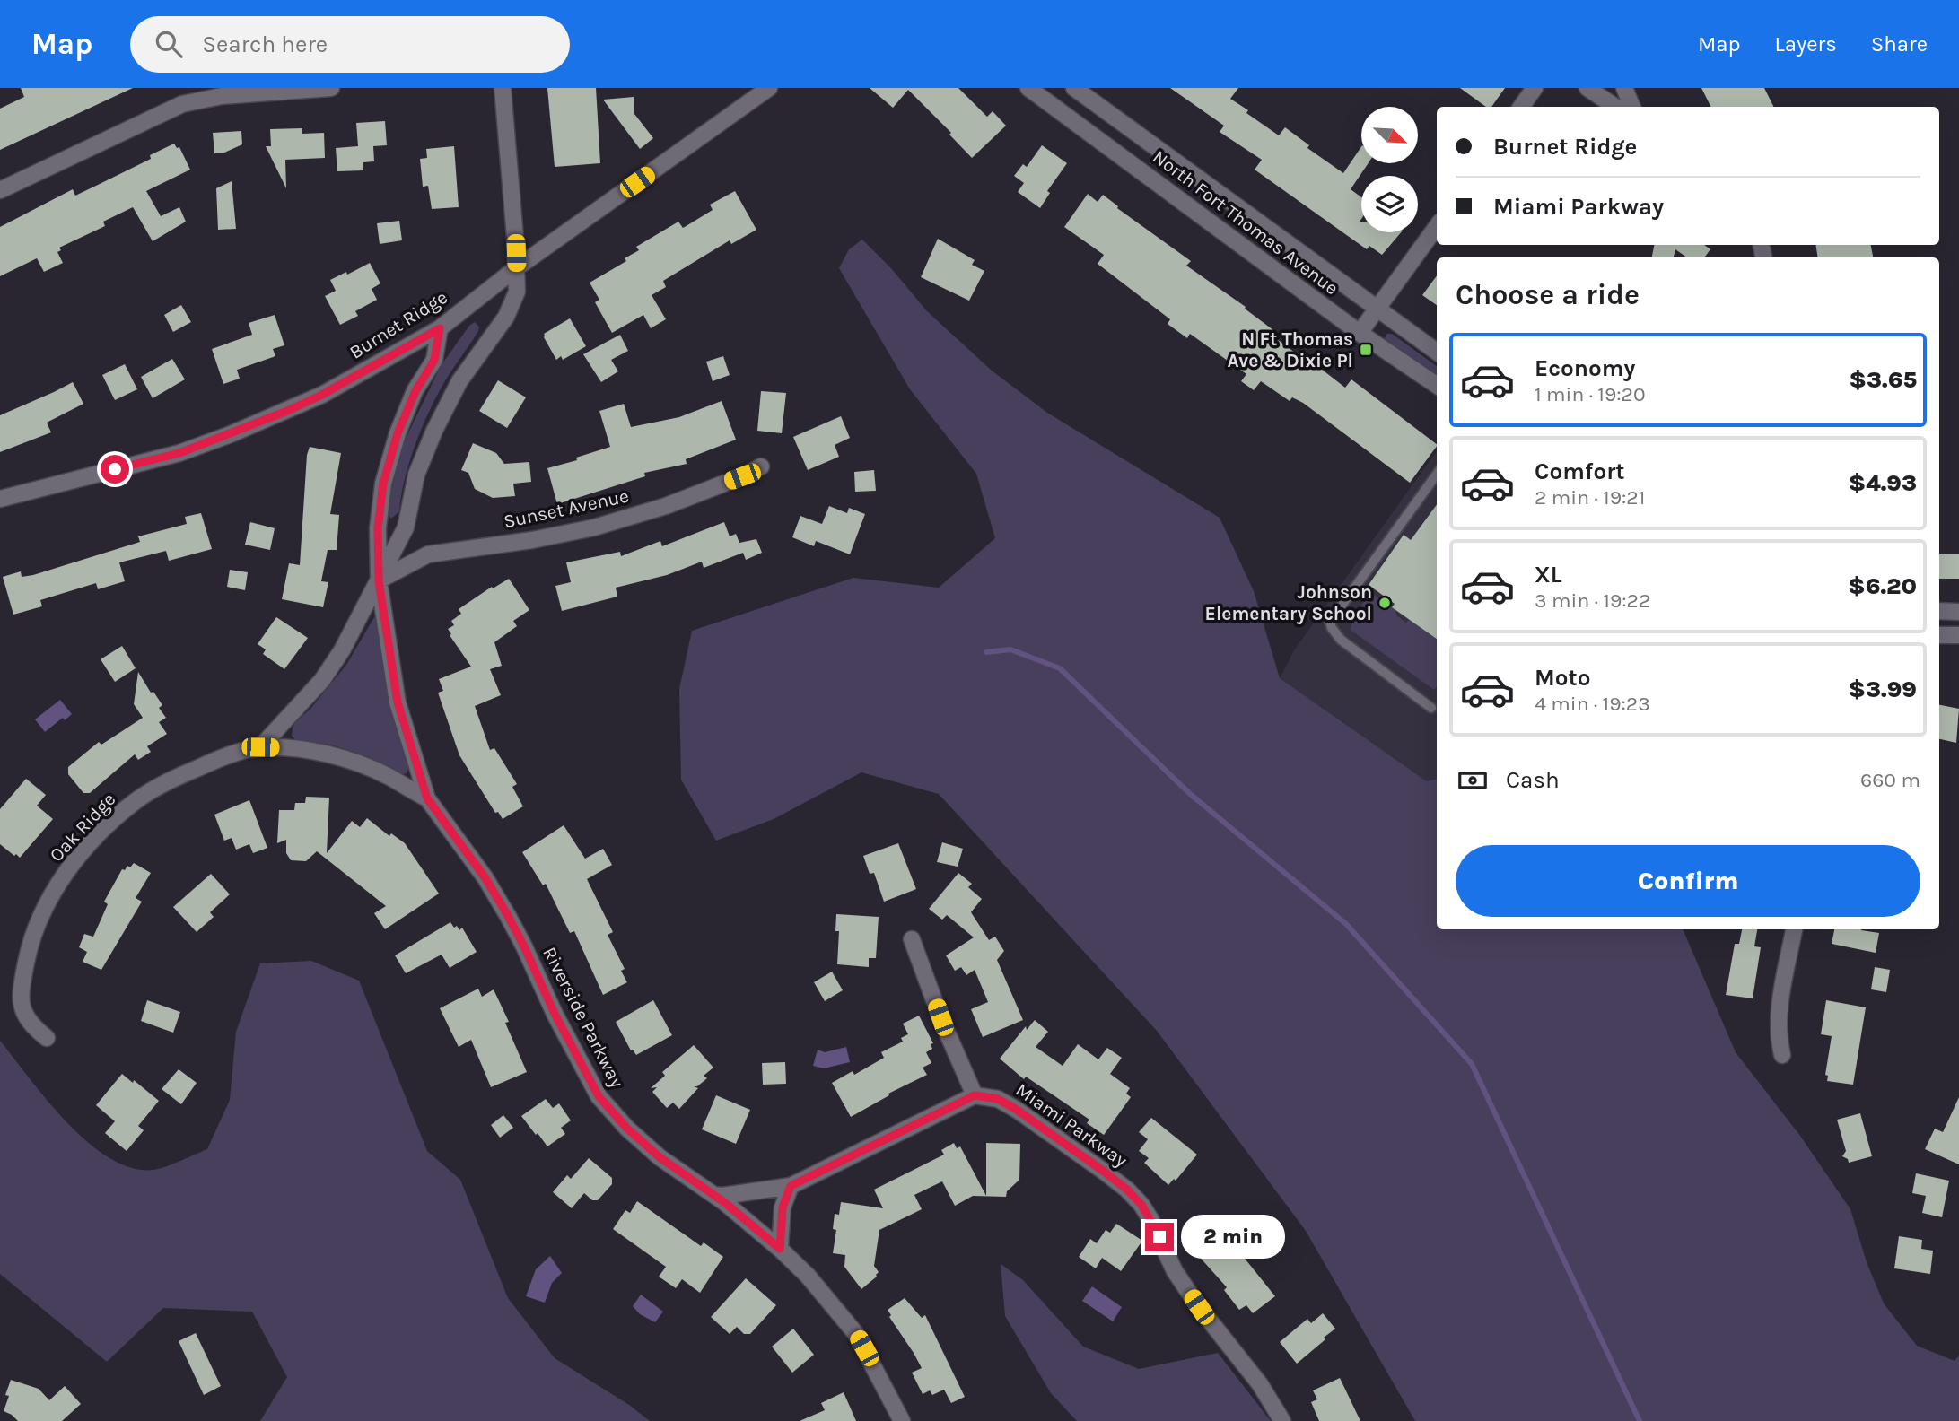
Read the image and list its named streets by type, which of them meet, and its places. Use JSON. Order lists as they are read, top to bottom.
{
  "streets": {
    "street": [
      "North Fort Thomas Avenue",
      "Burnet Ridge",
      "Sunset Avenue",
      "Oak Ridge",
      "Riverside Parkway",
      "Miami Parkway"
    ]
  },
  "crossings": [
    ["Burnet Ridge", "Riverside Parkway"],
    ["Sunset Avenue", "Riverside Parkway"],
    ["Oak Ridge", "Riverside Parkway"]
  ],
  "places": {
    "transit": ["N Ft Thomas Ave & Dixie Pl"],
    "other": ["Johnson Elementary School"]
  },
  "north": "bottom right",
  "page": {
    "header": "Map",
    "search": "Search here",
    "nav": ["Map", "Layers", "Share"],
    "banner": ["Burnet Ridge", "Miami Parkway"],
    "heading": "Choose a ride",
    "list": [
      {
        "name": "Economy",
        "note": "1 min · 19:20",
        "value": "$3.65"
      },
      {
        "name": "Comfort",
        "note": "2 min · 19:21",
        "value": "$4.93"
      },
      {
        "name": "XL",
        "note": "3 min · 19:22",
        "value": "$6.20"
      },
      {
        "name": "Moto",
        "note": "4 min · 19:23",
        "value": "$3.99"
      }
    ],
    "pay": ["Cash", "660 m"],
    "buttons": "Confirm",
    "bubble": "2 min"
  }
}
